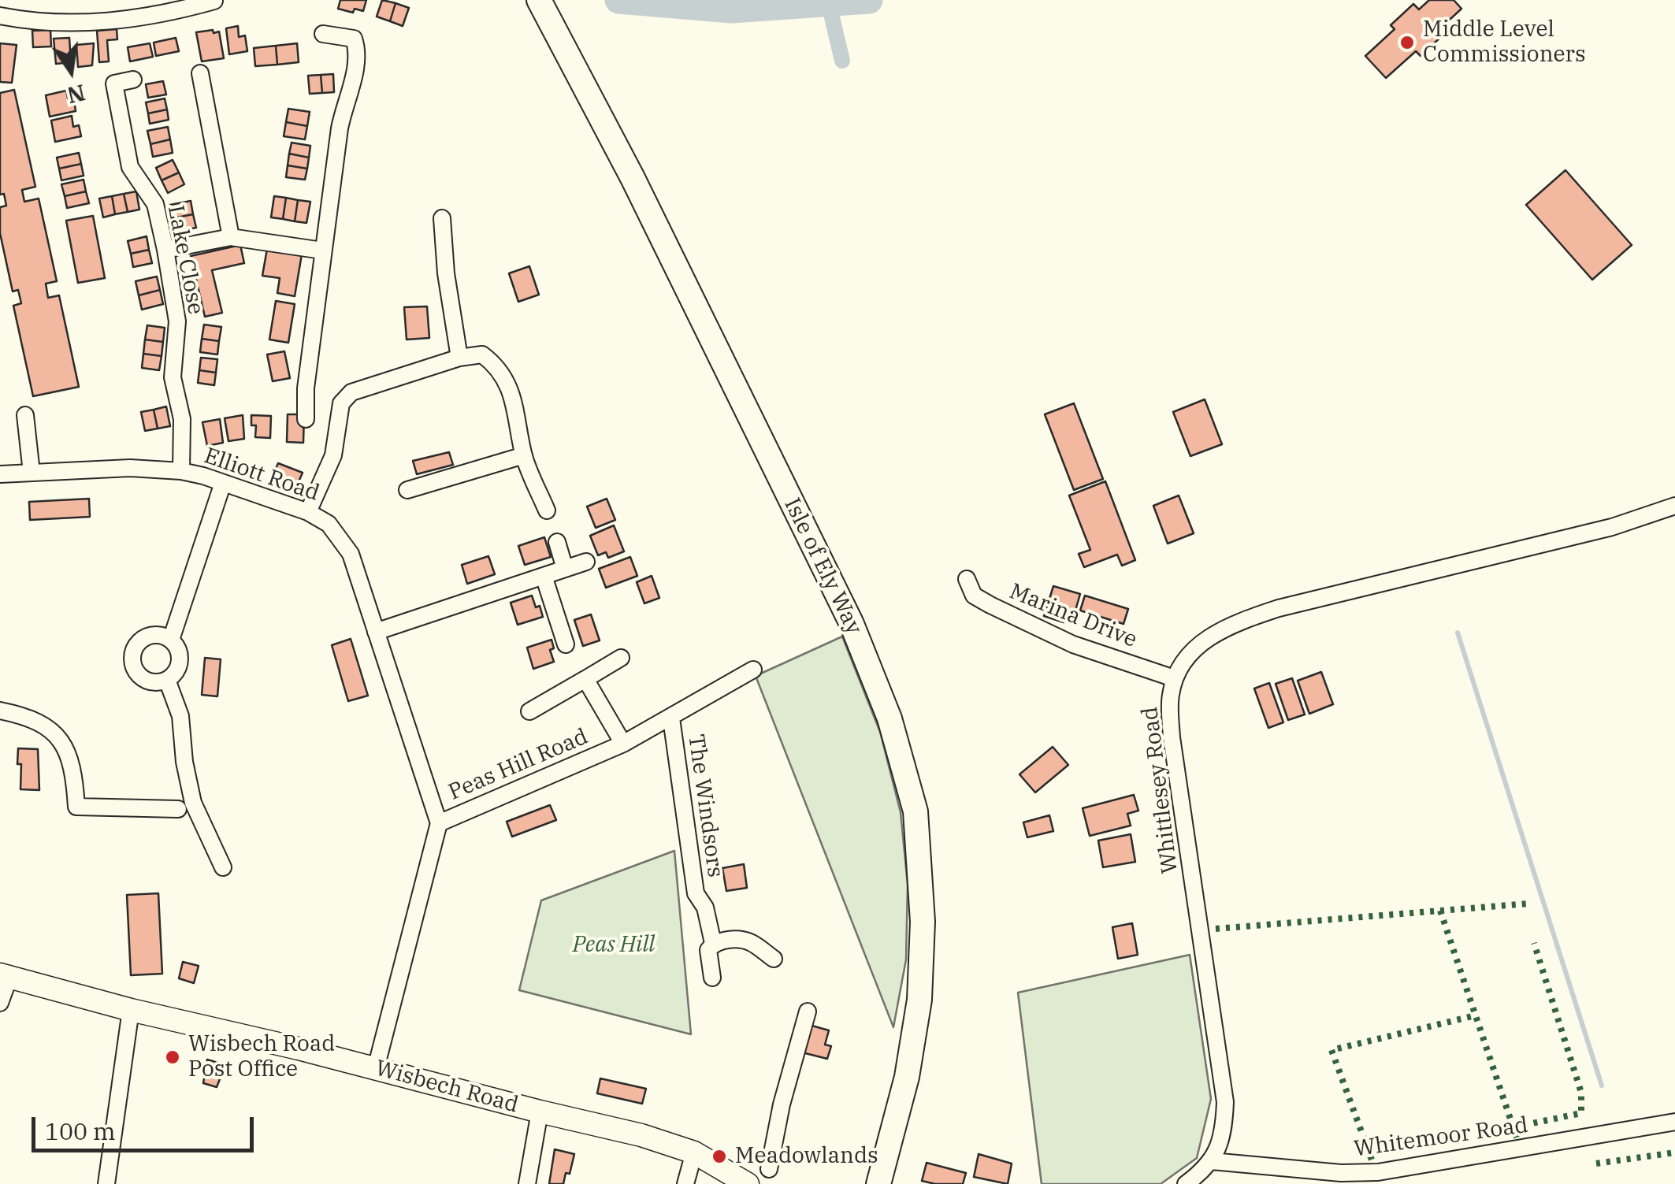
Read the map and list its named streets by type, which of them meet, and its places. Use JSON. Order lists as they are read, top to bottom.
{
  "streets": {
    "highway": ["Isle of Ely Way"],
    "main road": ["Wisbech Road"],
    "street": [
      "Lake Close",
      "Elliott Road",
      "Marina Drive",
      "Peas Hill Road",
      "Whittlesey Road",
      "The Windsors",
      "Whitemoor Road"
    ]
  },
  "crossings": [
    ["Lake Close", "Elliott Road"],
    ["Elliott Road", "Peas Hill Road"],
    ["Marina Drive", "Whittlesey Road"],
    ["Peas Hill Road", "The Windsors"],
    ["Peas Hill Road", "Wisbech Road"],
    ["Whittlesey Road", "Whitemoor Road"]
  ],
  "parks": ["Peas Hill"],
  "places": ["Middle Level Commissioners", "Wisbech Road Post Office", "Meadowlands"],
  "scale_bar": "100 m",
  "north": "bottom"
}
